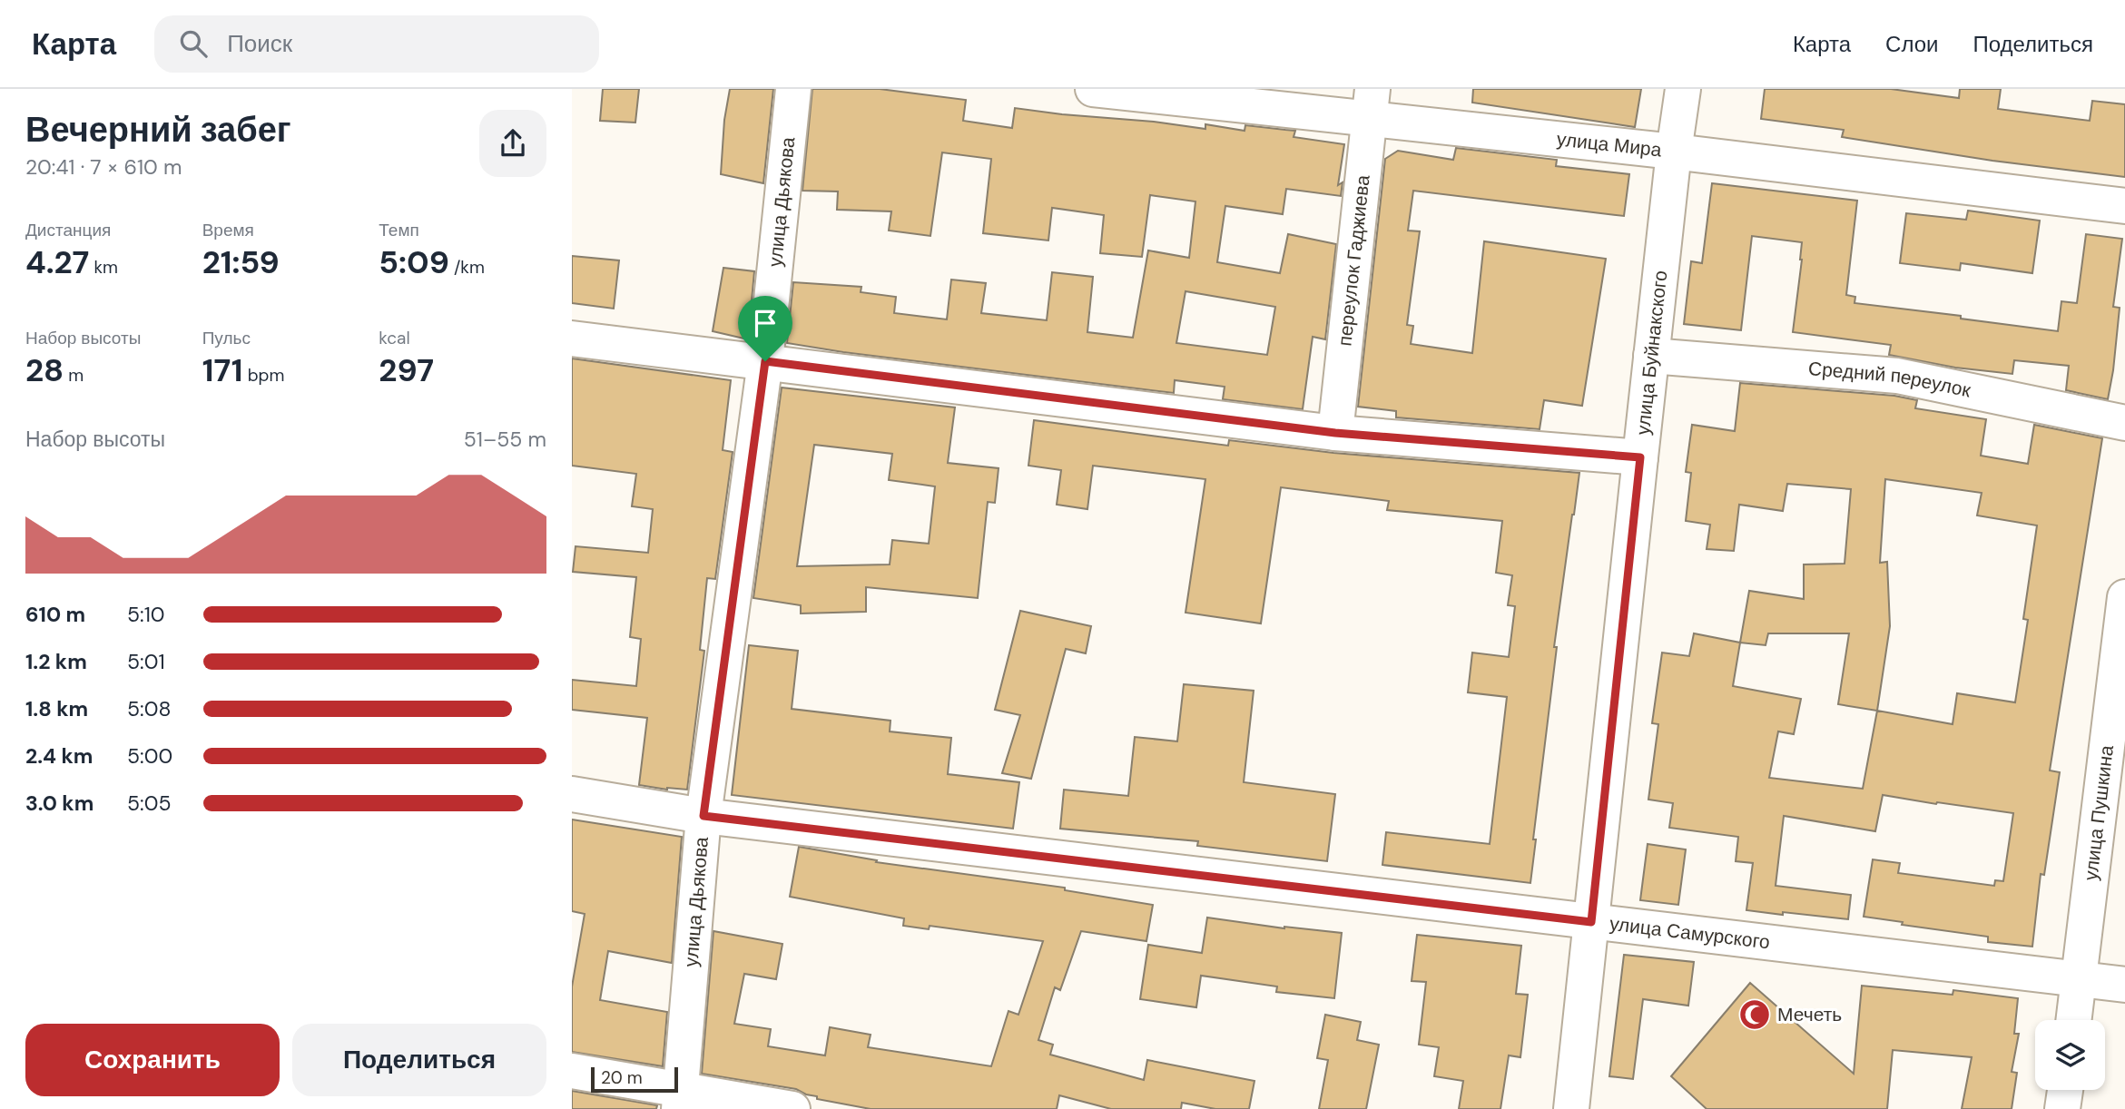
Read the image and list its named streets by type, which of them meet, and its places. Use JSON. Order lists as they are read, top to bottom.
{
  "streets": {
    "street": [
      "улица Мира",
      "улица Дьякова",
      "переулок Гаджиева",
      "улица Буйнакского",
      "Средний переулок",
      "улица Пушкина",
      "улица Самурского"
    ]
  },
  "crossings": [
    ["улица Мира", "переулок Гаджиева"],
    ["улица Мира", "улица Буйнакского"],
    ["улица Дьякова", "улица Самурского"],
    ["улица Буйнакского", "Средний переулок"],
    ["улица Буйнакского", "улица Самурского"],
    ["улица Пушкина", "улица Самурского"]
  ],
  "places": {
    "mosque": ["Мечеть"]
  },
  "scale_bar": "20 m",
  "page": {
    "header": "Карта",
    "search": "Поиск",
    "nav": ["Карта", "Слои", "Поделиться"],
    "heading": ["Вечерний забег", "20:41 · 7 × 610 m"],
    "stats": [
      ["Дистанция", "4.27 km"],
      ["Время", "21:59"],
      ["Темп", "5:09 /km"],
      ["Набор высоты", "28 m"],
      ["Пульс", "171 bpm"],
      ["kcal", "297"]
    ],
    "chart": ["Набор высоты", "51–55 m"],
    "list": [
      {
        "name": "610 m",
        "note": "5:10"
      },
      {
        "name": "1.2 km",
        "note": "5:01"
      },
      {
        "name": "1.8 km",
        "note": "5:08"
      },
      {
        "name": "2.4 km",
        "note": "5:00"
      },
      {
        "name": "3.0 km",
        "note": "5:05"
      }
    ],
    "buttons": ["Сохранить", "Поделиться"],
    "scale": "20 m"
  }
}
